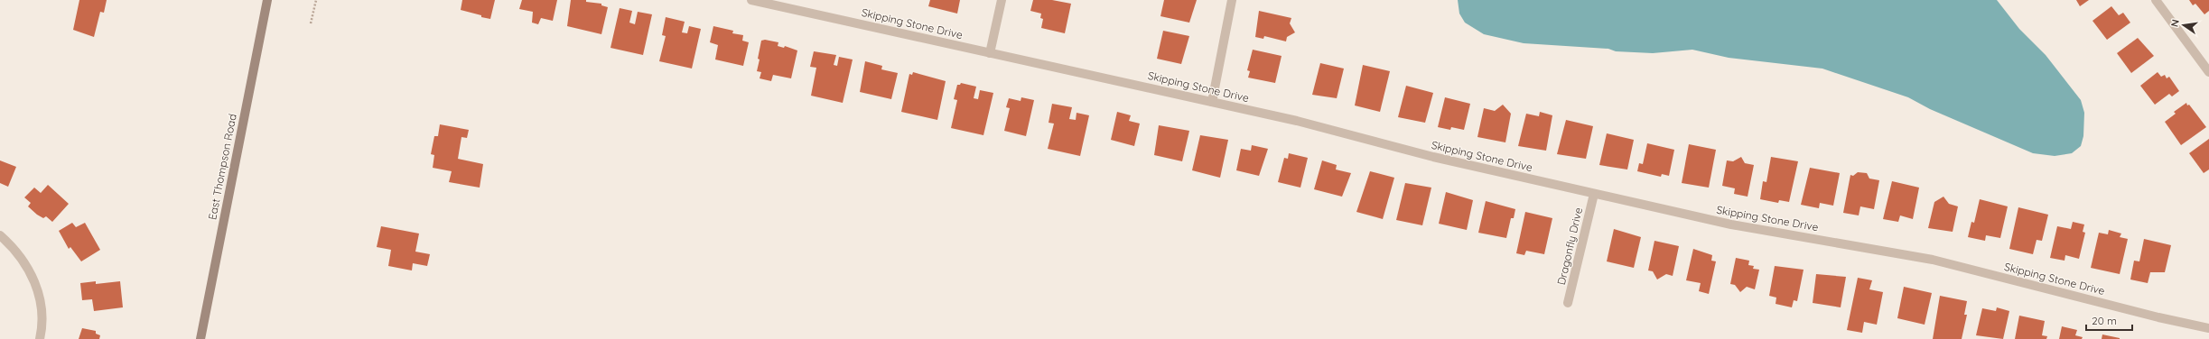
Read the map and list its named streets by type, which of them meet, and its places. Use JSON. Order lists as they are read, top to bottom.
{
  "streets": {
    "main road": ["East Thompson Road"],
    "street": ["Skipping Stone Drive", "Dragonfly Drive"]
  },
  "crossings": [
    ["Skipping Stone Drive", "Dragonfly Drive"]
  ],
  "scale_bar": "20 m",
  "north": "left"
}
